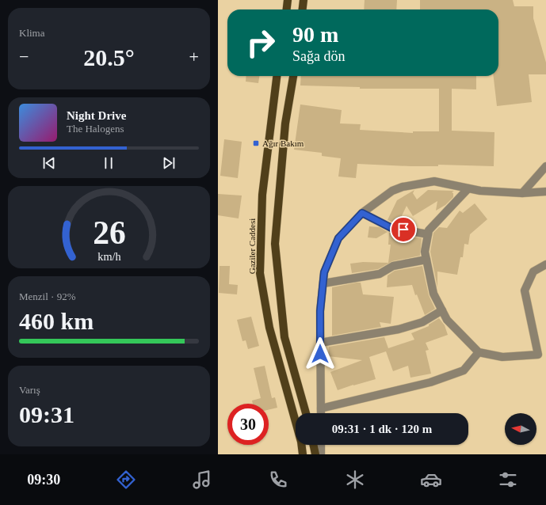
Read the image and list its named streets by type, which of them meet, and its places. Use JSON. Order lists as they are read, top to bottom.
{
  "streets": {
    "main road": ["Gaziler Caddesi"]
  },
  "places": {
    "transit": ["Ağır Bakım"]
  },
  "north": "left",
  "page": {
    "tile": [
      "Klima",
      ["Menzil · 92%", "460 km"],
      ["Varış", "09:31"]
    ],
    "turn": ["90 m", "Sağa dön"],
    "heat": ["−", "20.5°", "+"],
    "song": ["Night Drive", "The Halogens"],
    "limit": "30",
    "trip": "09:31 · 1 dk · 120 m",
    "tabs": "09:30",
    "gauge": ["26", "km/h"]
  }
}
